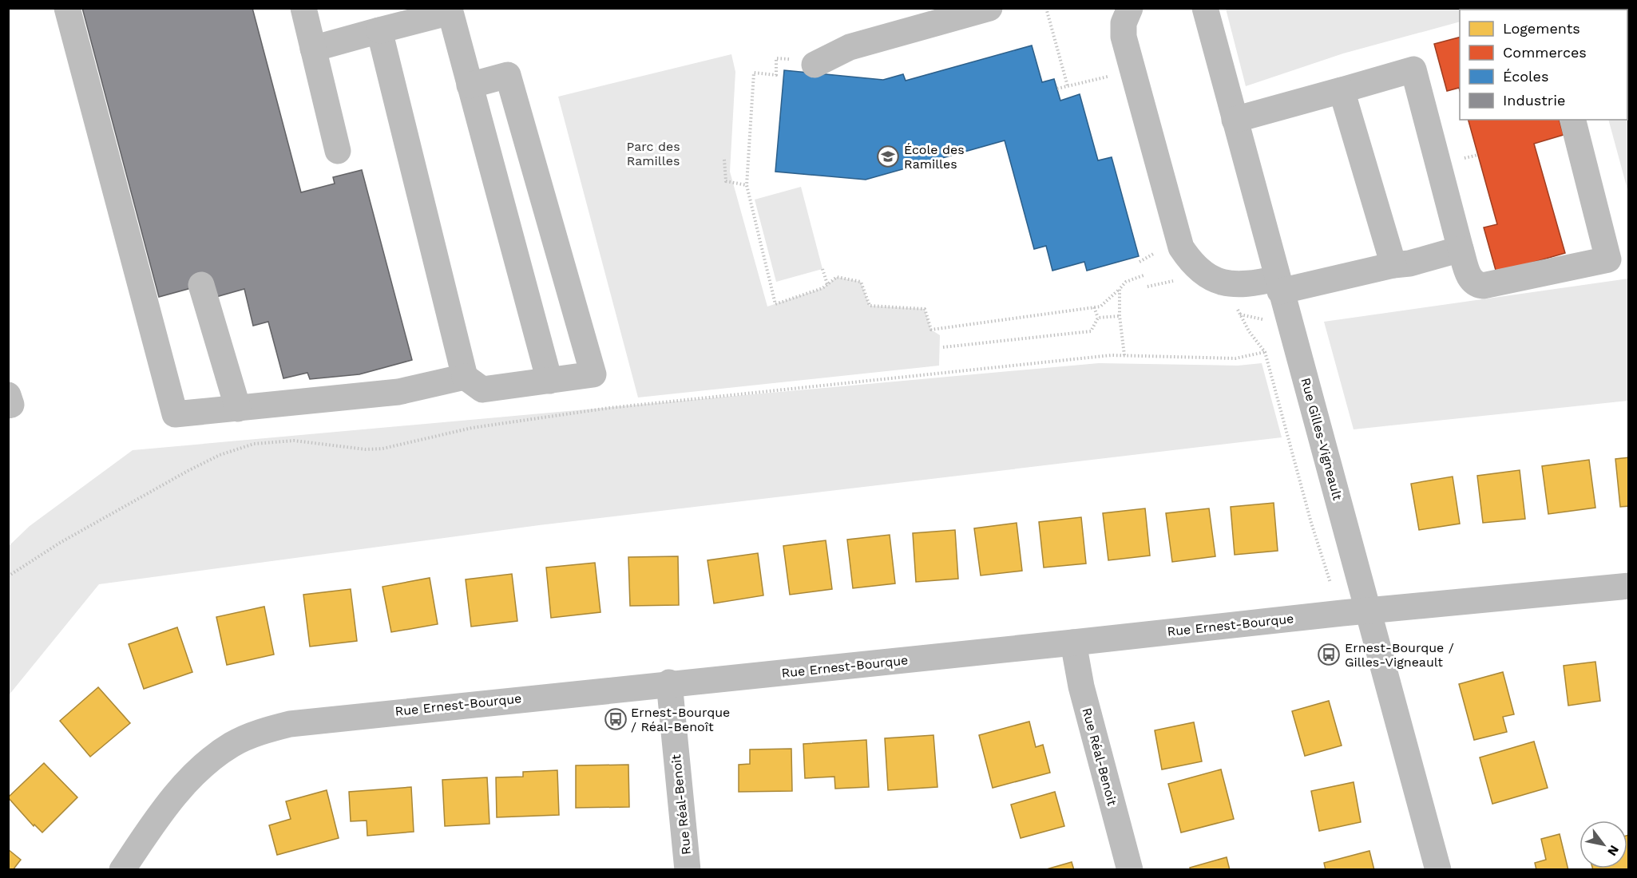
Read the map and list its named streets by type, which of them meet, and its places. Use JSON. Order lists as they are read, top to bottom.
{
  "streets": {
    "street": ["Rue Gilles-Vigneault", "Rue Ernest-Bourque", "Rue Réal-Benoit"]
  },
  "crossings": [
    ["Rue Gilles-Vigneault", "Rue Ernest-Bourque"],
    ["Rue Ernest-Bourque", "Rue Réal-Benoit"]
  ],
  "parks": ["Parc des Ramilles"],
  "places": {
    "school or university": ["École des Ramilles"],
    "bus stop": ["Ernest-Bourque / Gilles-Vigneault", "Ernest-Bourque / Réal-Benoît"]
  },
  "legend": [
    "Logements",
    "Commerces",
    "Écoles",
    "Industrie"
  ],
  "north": "bottom right"
}
